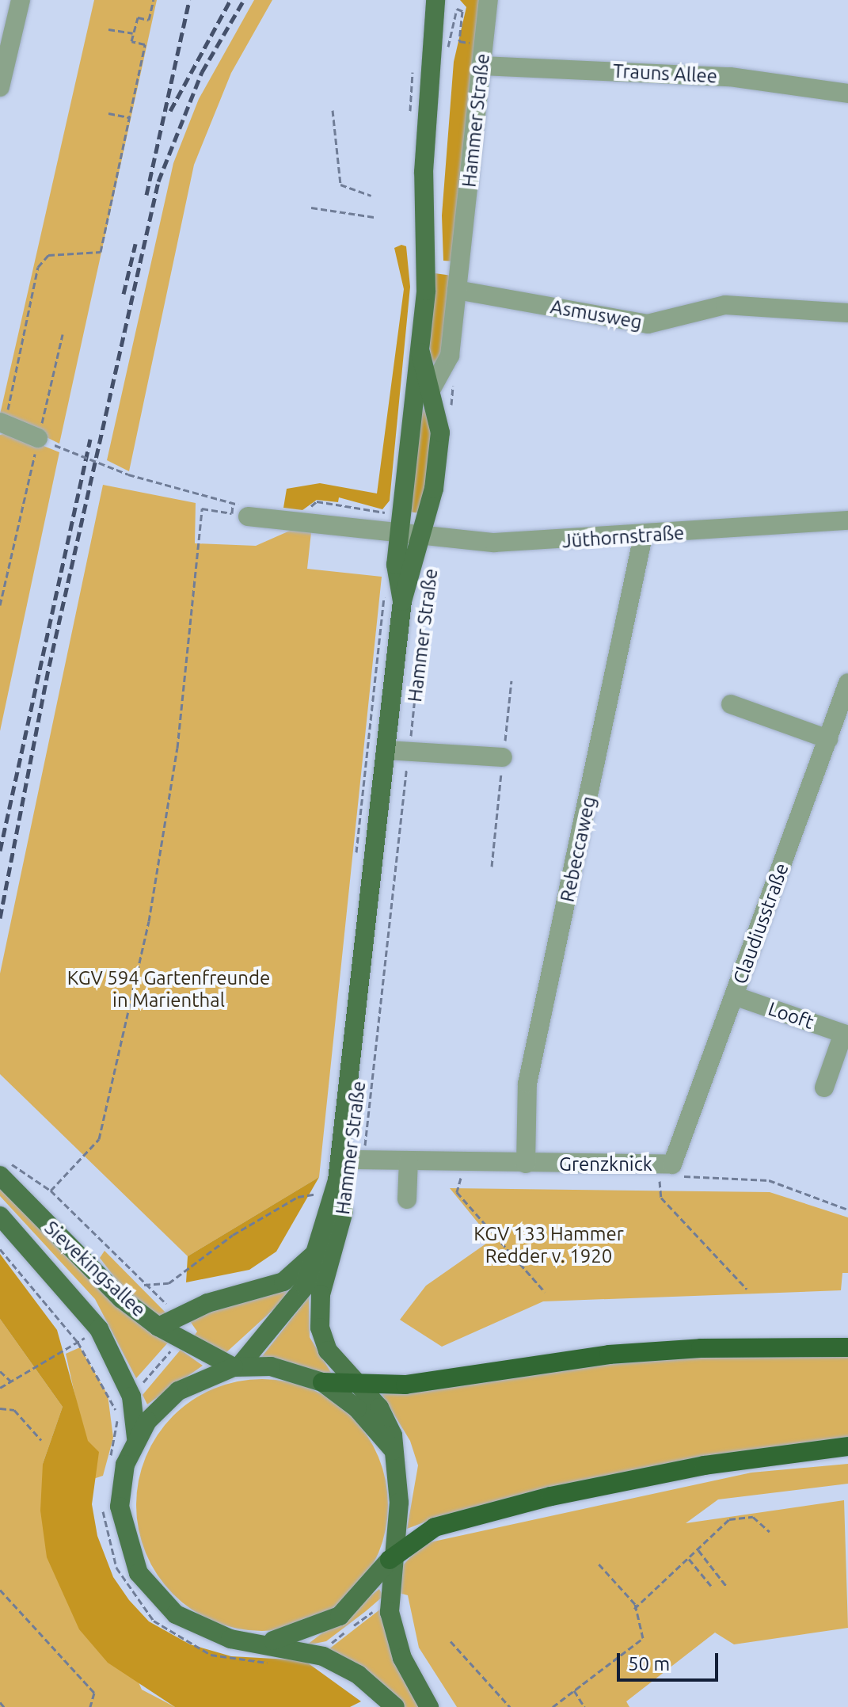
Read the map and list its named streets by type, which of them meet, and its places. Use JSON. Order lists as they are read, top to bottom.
{
  "streets": {
    "main road": ["Hammer Straße", "Sievekingsallee"],
    "street": [
      "Trauns Allee",
      "Asmusweg",
      "Jüthornstraße",
      "Rebeccaweg",
      "Claudiusstraße",
      "Looft",
      "Grenzknick"
    ]
  },
  "crossings": [
    ["Trauns Allee", "Hammer Straße"],
    ["Hammer Straße", "Asmusweg"],
    ["Hammer Straße", "Jüthornstraße"],
    ["Hammer Straße", "Grenzknick"],
    ["Hammer Straße", "Sievekingsallee"],
    ["Jüthornstraße", "Rebeccaweg"],
    ["Rebeccaweg", "Grenzknick"],
    ["Claudiusstraße", "Looft"],
    ["Claudiusstraße", "Grenzknick"]
  ],
  "parks": ["KGV 594 Gartenfreunde in Marienthal", "KGV 133 Hammer Redder v. 1920"],
  "scale_bar": "50 m"
}
